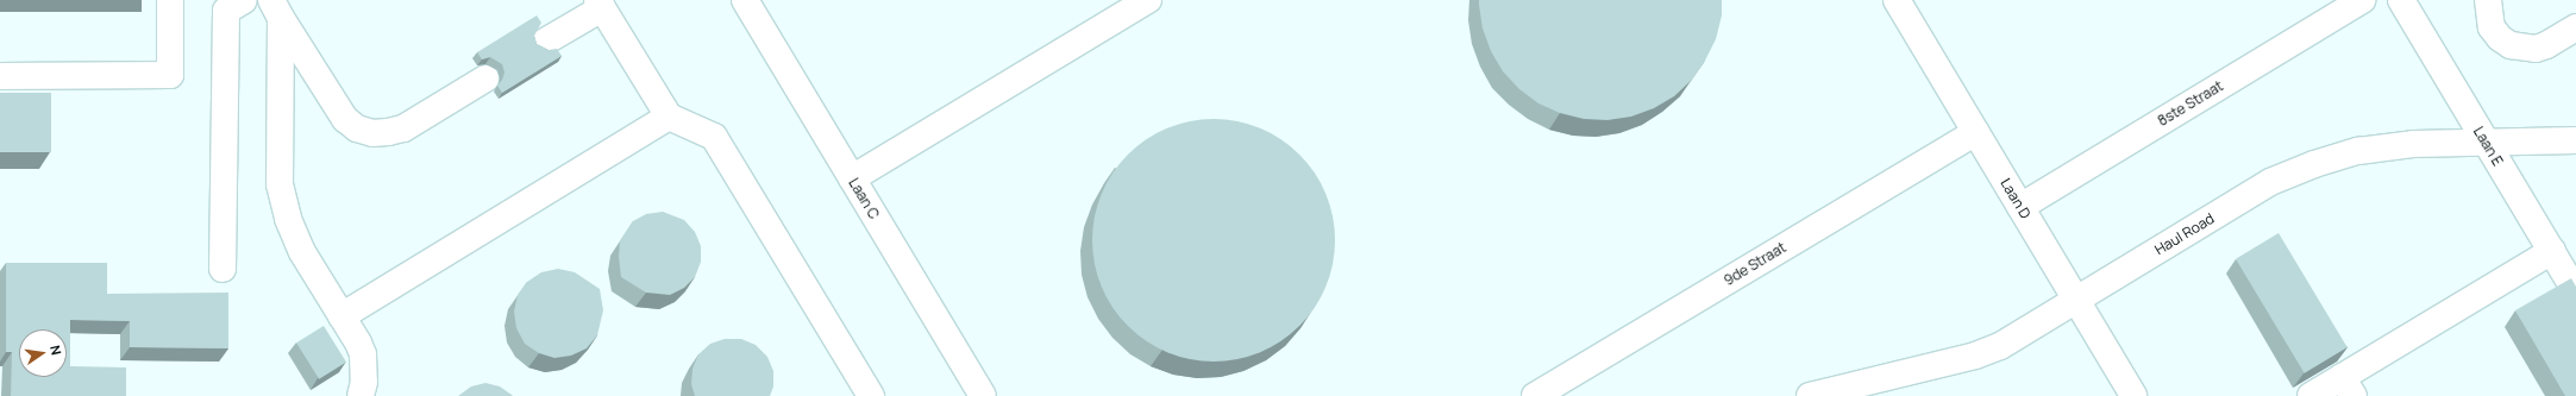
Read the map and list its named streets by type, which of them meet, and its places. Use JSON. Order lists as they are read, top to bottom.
{
  "streets": {
    "lane": [
      "8ste Straat",
      "Laan E",
      "Laan C",
      "Laan D",
      "Haul Road",
      "9de Straat"
    ]
  },
  "crossings": [
    ["8ste Straat", "Laan D"],
    ["Laan E", "Haul Road"],
    ["Laan D", "Haul Road"],
    ["Laan D", "9de Straat"]
  ],
  "north": "right"
}
